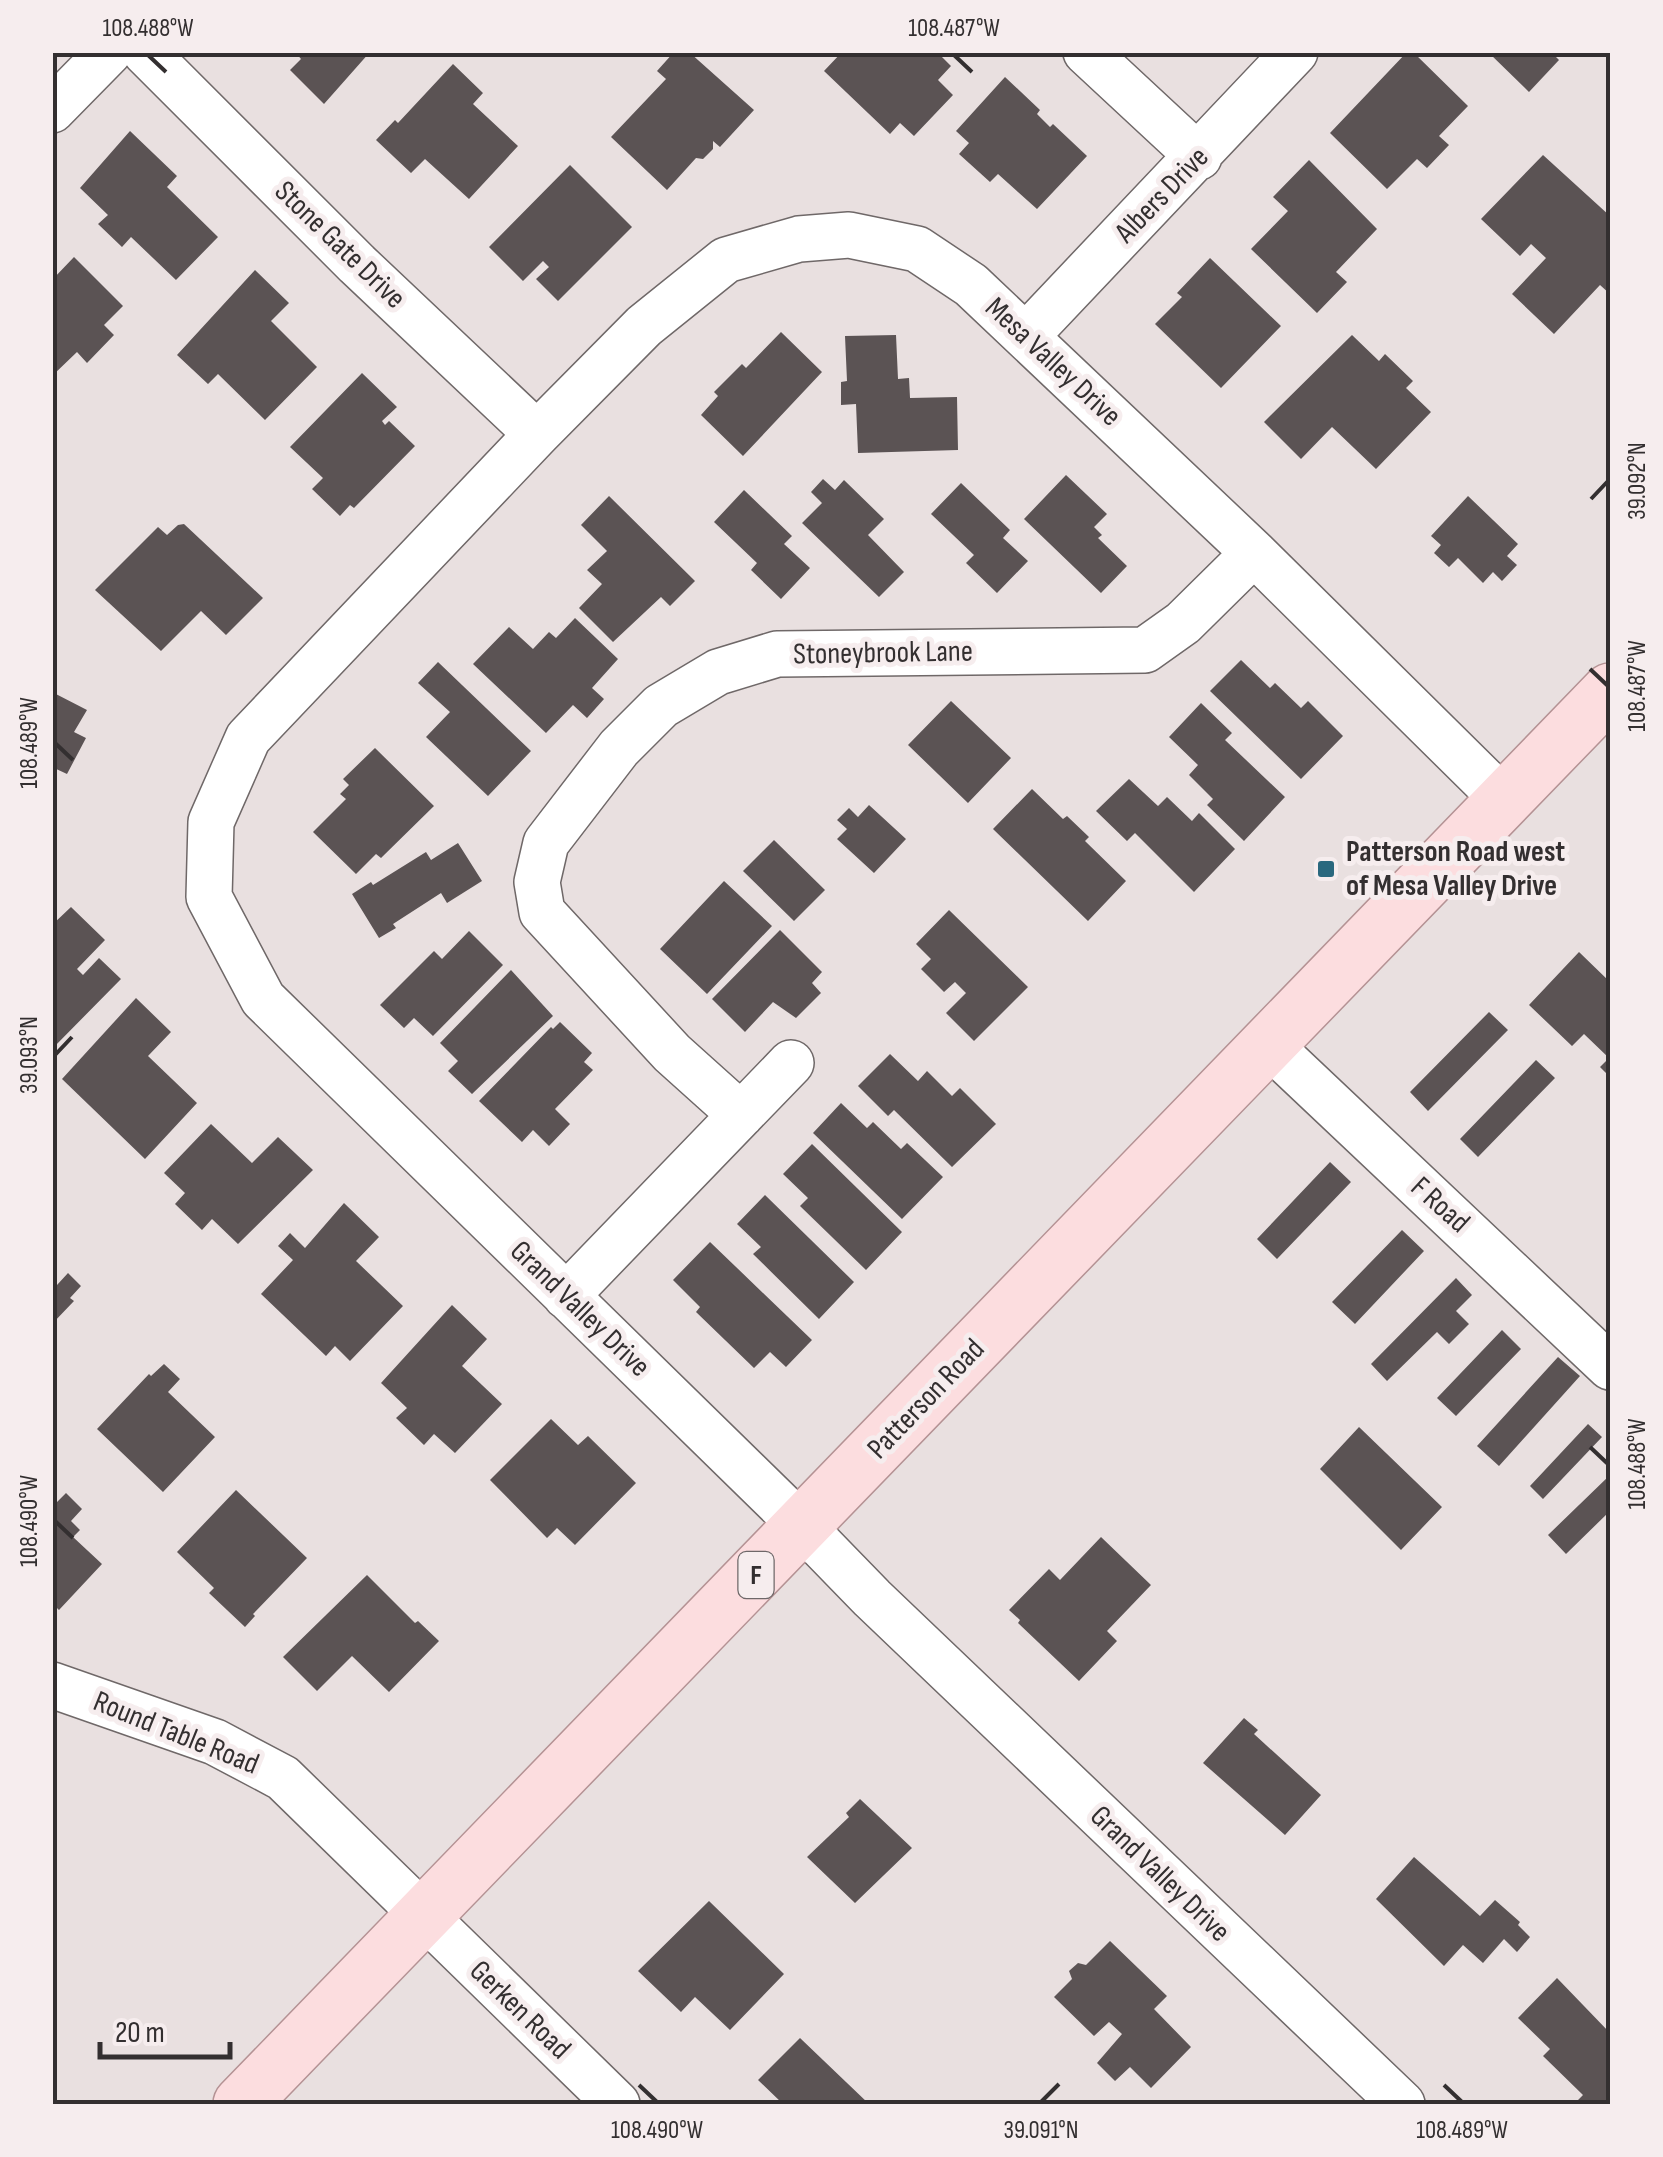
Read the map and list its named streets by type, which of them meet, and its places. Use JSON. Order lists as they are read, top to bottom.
{
  "streets": {
    "main road": ["Patterson Road", "F"],
    "street": [
      "Albers Drive",
      "Stone Gate Drive",
      "Mesa Valley Drive",
      "Stoneybrook Lane",
      "F Road",
      "Grand Valley Drive",
      "Round Table Road",
      "Gerken Road"
    ]
  },
  "crossings": [
    ["Albers Drive", "Mesa Valley Drive"],
    ["Stone Gate Drive", "Mesa Valley Drive"],
    ["Stone Gate Drive", "Grand Valley Drive"],
    ["Mesa Valley Drive", "Stoneybrook Lane"],
    ["Mesa Valley Drive", "Grand Valley Drive"],
    ["Mesa Valley Drive", "Patterson Road"],
    ["F Road", "Patterson Road"],
    ["Grand Valley Drive", "Patterson Road"],
    ["Patterson Road", "Round Table Road"],
    ["Patterson Road", "Gerken Road"],
    ["Round Table Road", "Gerken Road"]
  ],
  "places": {
    "transit": ["Patterson Road west of Mesa Valley Drive"]
  },
  "scale_bar": "20 m",
  "coordinates": [
    "108.488°W",
    "108.487°W",
    "39.092°N",
    "108.489°W",
    "39.093°N",
    "108.490°W",
    "39.091°N"
  ]
}
